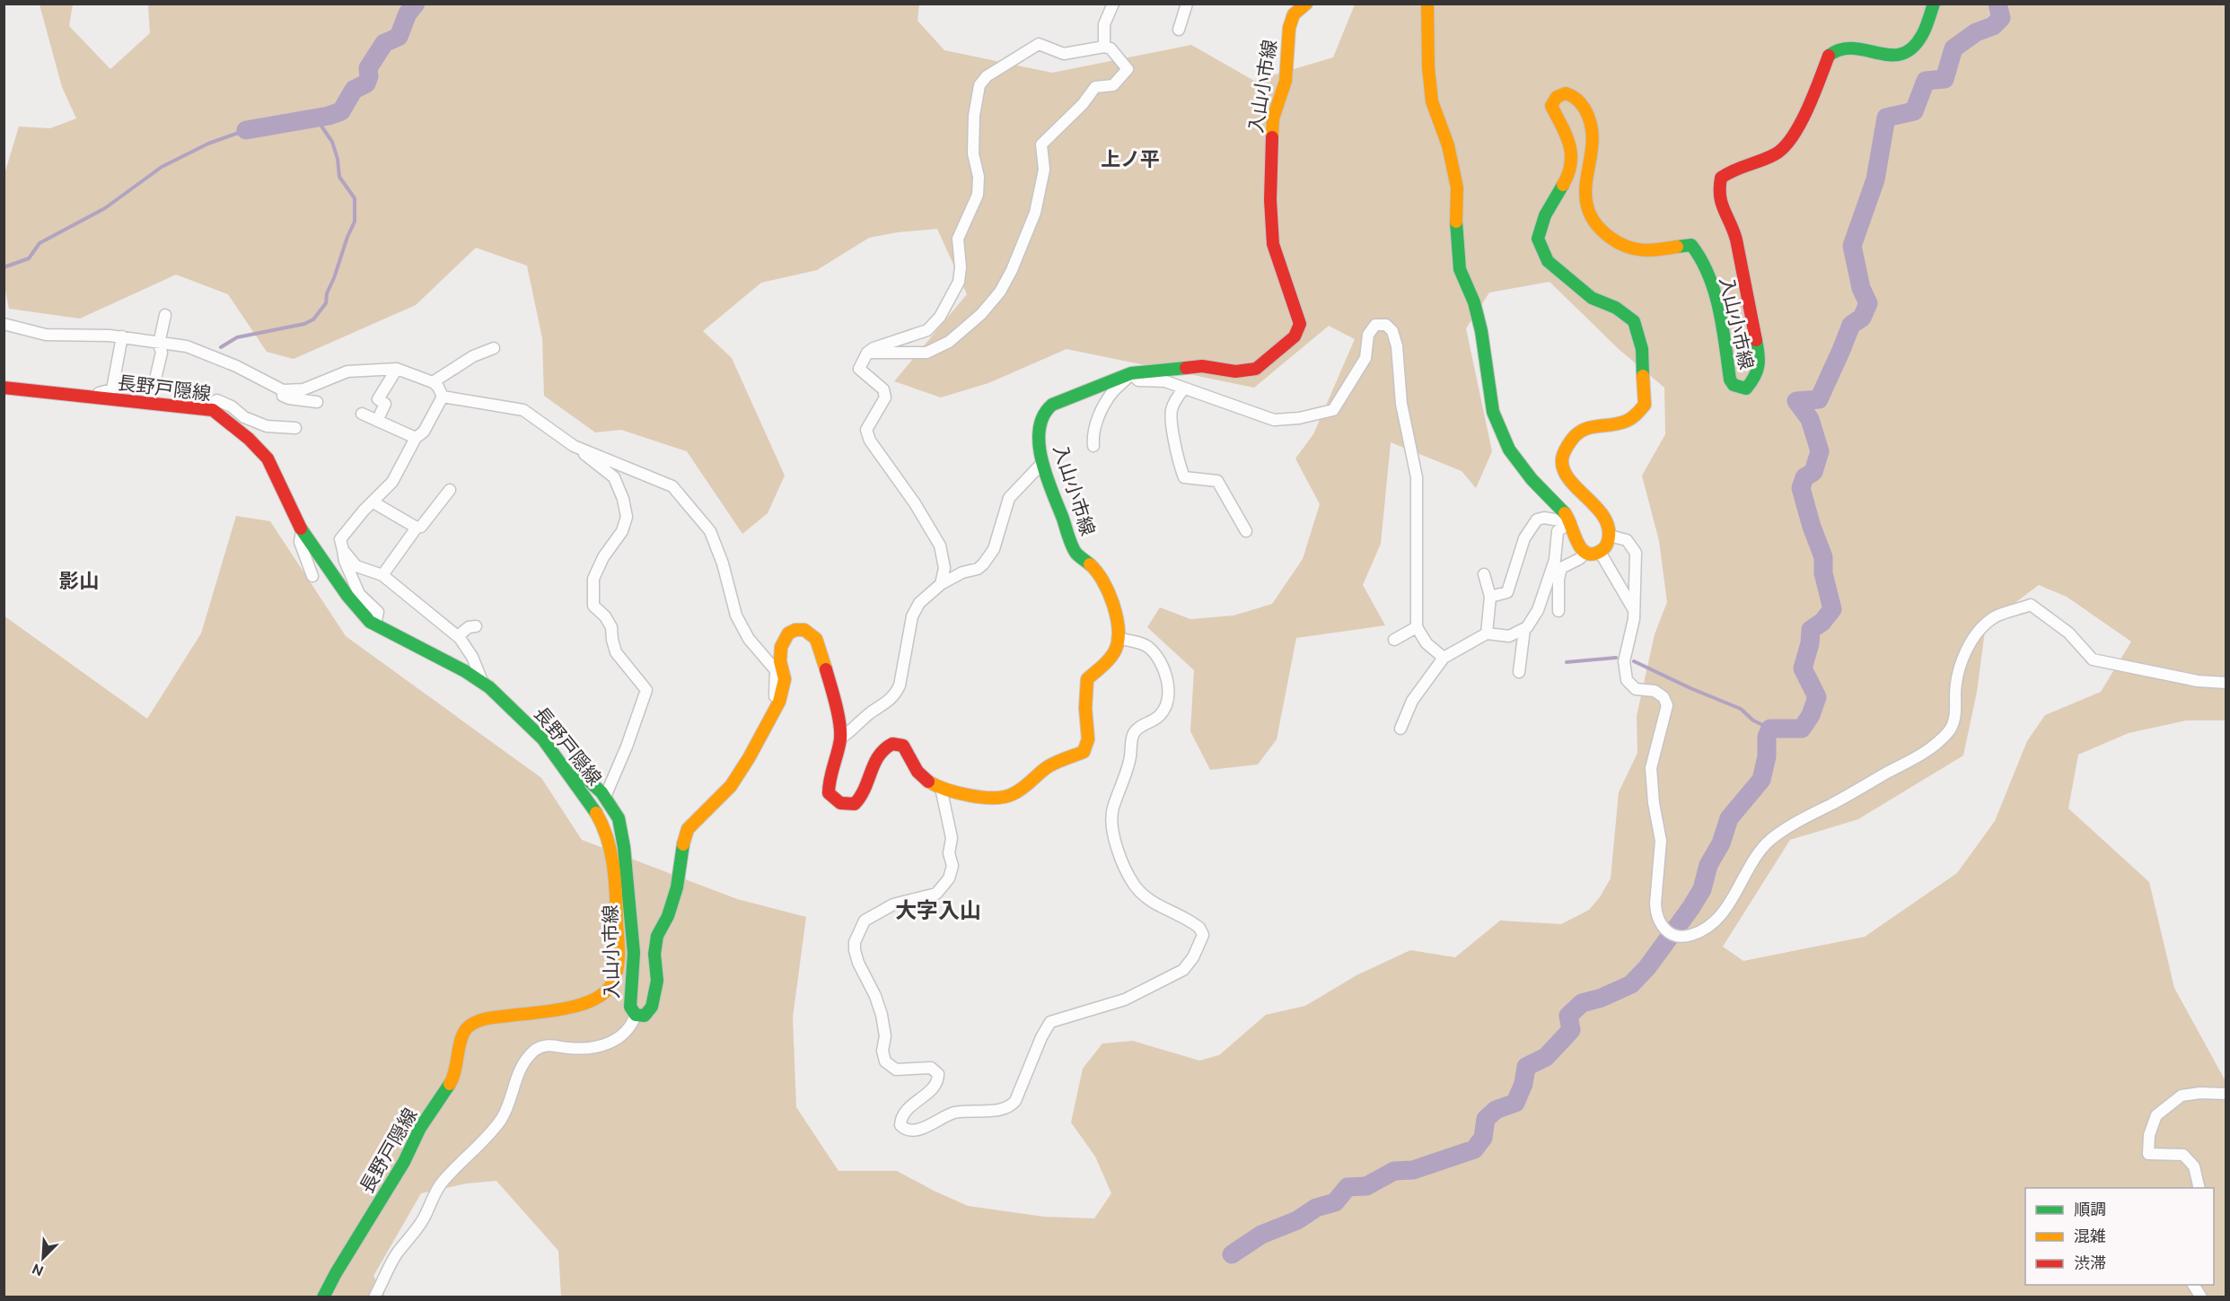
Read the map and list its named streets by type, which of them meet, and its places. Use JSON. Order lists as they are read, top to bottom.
{
  "streets": {
    "main road": ["入山小市線", "長野戸隠線"]
  },
  "crossings": [
    ["入山小市線", "長野戸隠線"]
  ],
  "districts": ["上ノ平", "影山", "大字入山"],
  "legend": ["順調", "混雑", "渋滞"],
  "north": "bottom left"
}
